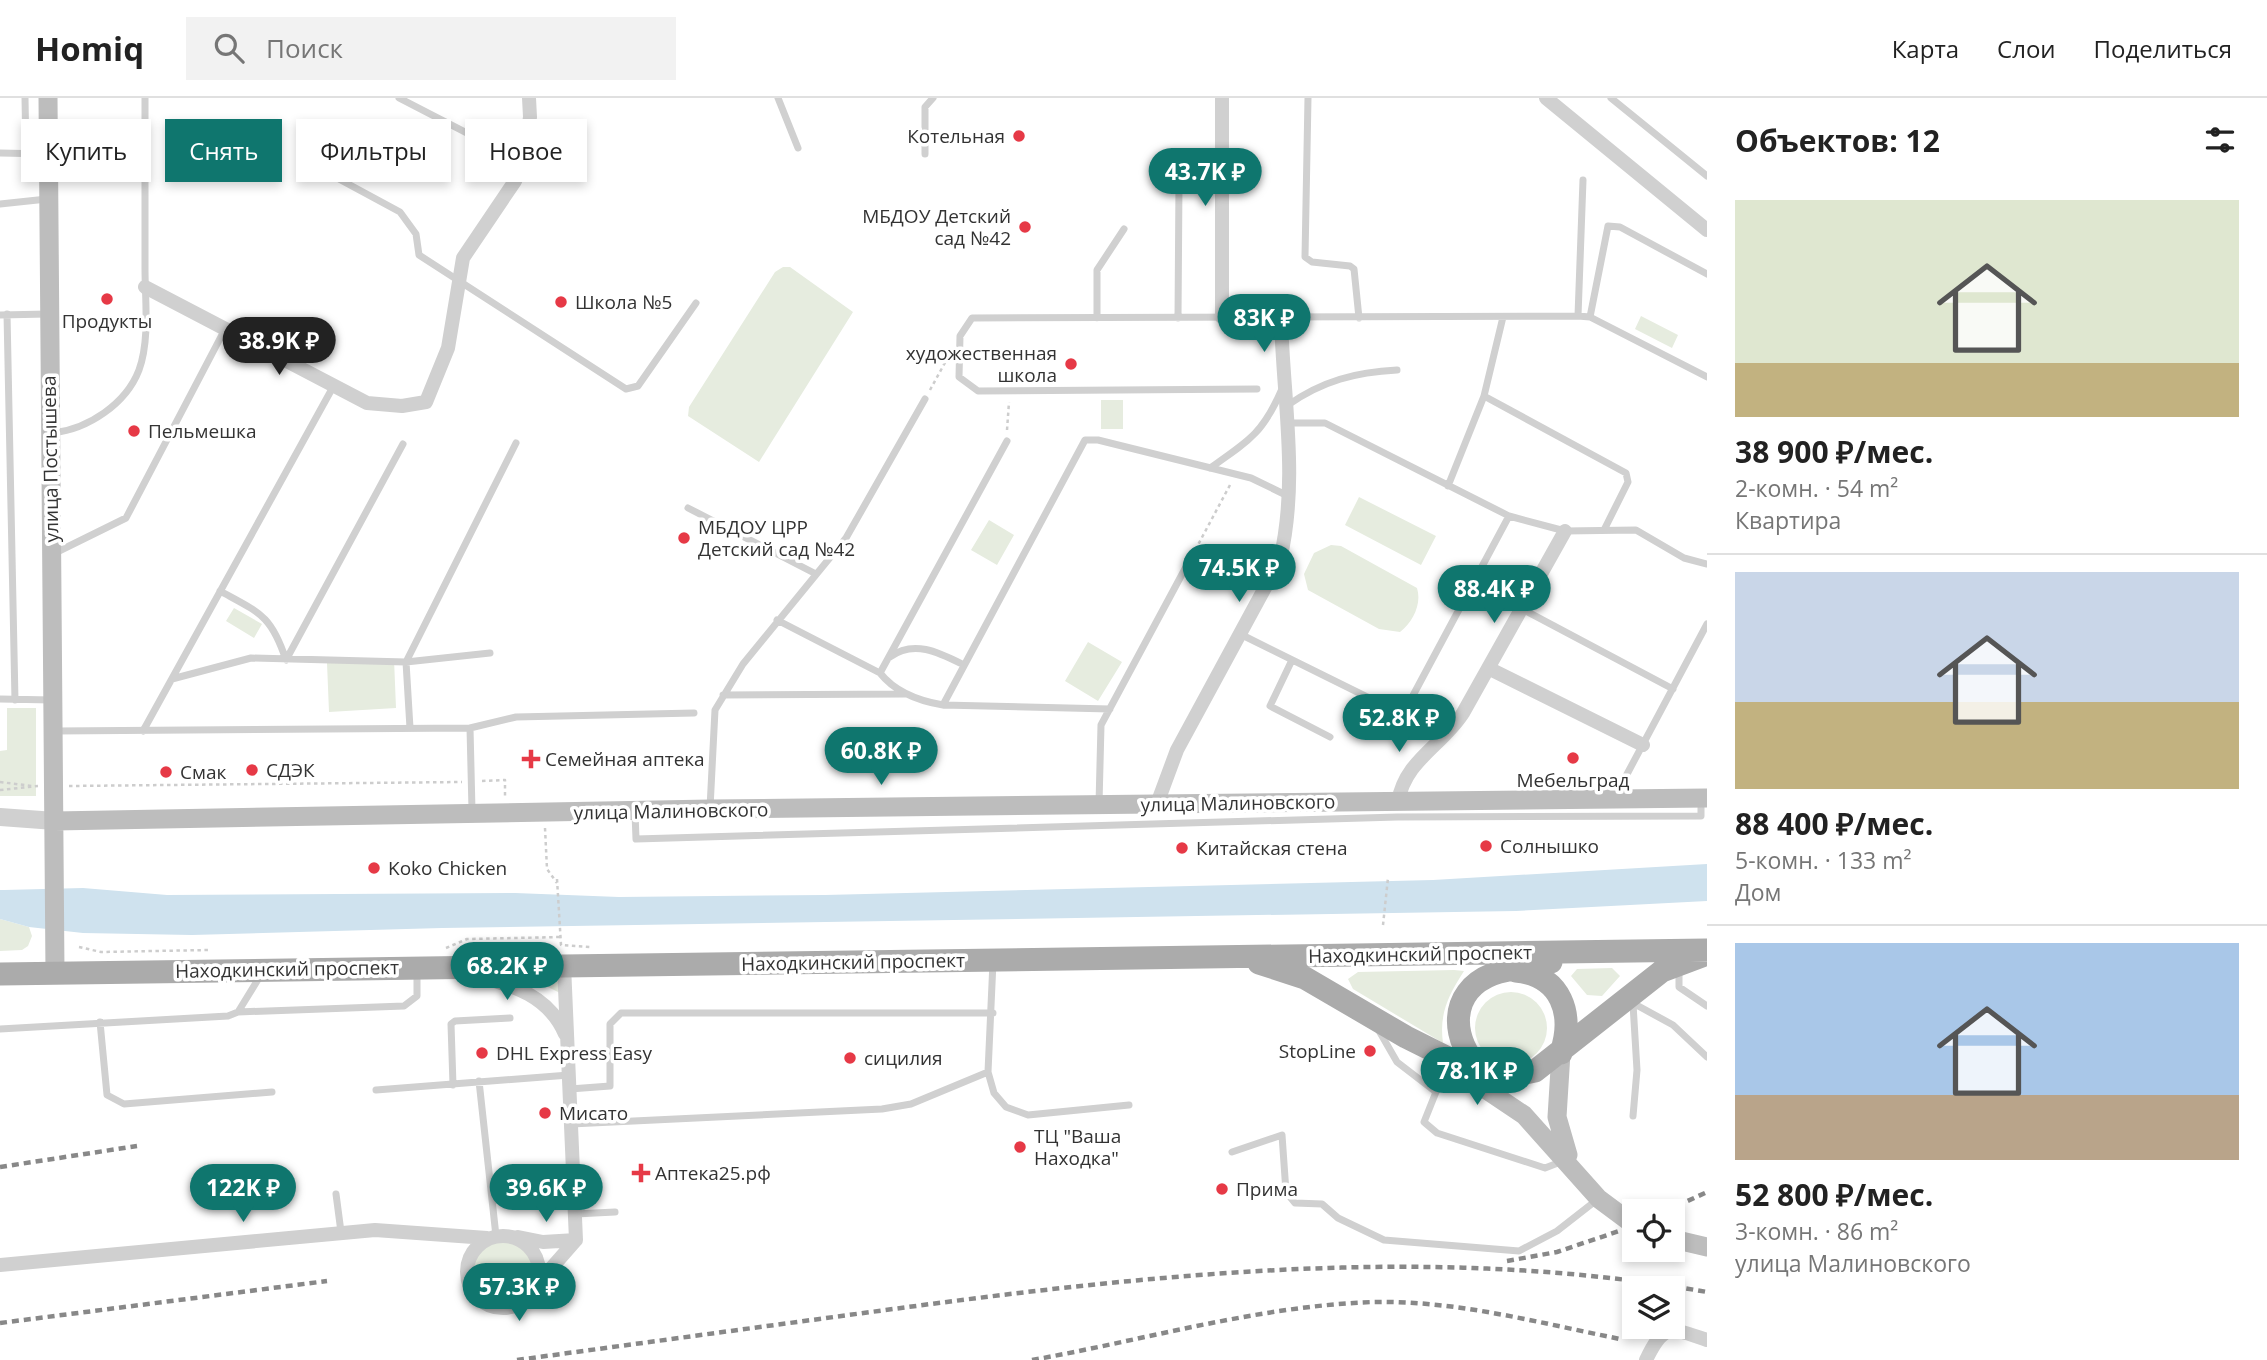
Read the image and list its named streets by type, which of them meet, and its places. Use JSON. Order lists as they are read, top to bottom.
{
  "streets": {
    "main road": ["улица Постышева", "улица Малиновского", "Находкинский проспект"]
  },
  "crossings": [
    ["улица Постышева", "улица Малиновского"],
    ["улица Постышева", "Находкинский проспект"]
  ],
  "places": {
    "other": [
      "Котельная",
      "МБДОУ Детский сад №42",
      "Продукты",
      "Школа №5",
      "художественная школа",
      "Пельмешка",
      "МБДОУ ЦРР Детский сад №42",
      "Мебельград",
      "СДЭК",
      "Смак",
      "Солнышко",
      "Китайская стена",
      "Koko Chicken",
      "StopLine",
      "DHL Express Easy",
      "сицилия",
      "Мисато",
      "ТЦ \"Ваша Находка\"",
      "Прима"
    ],
    "health": ["Семейная аптека", "Аптека25.рф"]
  },
  "page": {
    "header": "Homiq",
    "search": "Поиск",
    "nav": ["Карта", "Слои", "Поделиться"],
    "heading": "Объектов: 12",
    "chip": [
      "Купить",
      "Снять",
      "Фильтры",
      "Новое"
    ],
    "price": [
      "43.7K ₽",
      "83K ₽",
      "38.9K ₽",
      "74.5K ₽",
      "88.4K ₽",
      "52.8K ₽",
      "60.8K ₽",
      "68.2K ₽",
      "78.1K ₽",
      "122K ₽",
      "39.6K ₽",
      "57.3K ₽"
    ],
    "list": [
      {
        "name": "38 900 ₽/мес.",
        "note": "2-комн. · 54 m² · Квартира"
      },
      {
        "name": "88 400 ₽/мес.",
        "note": "5-комн. · 133 m² · Дом"
      },
      {
        "name": "52 800 ₽/мес.",
        "note": "3-комн. · 86 m² · улица Малиновского"
      }
    ]
  }
}
